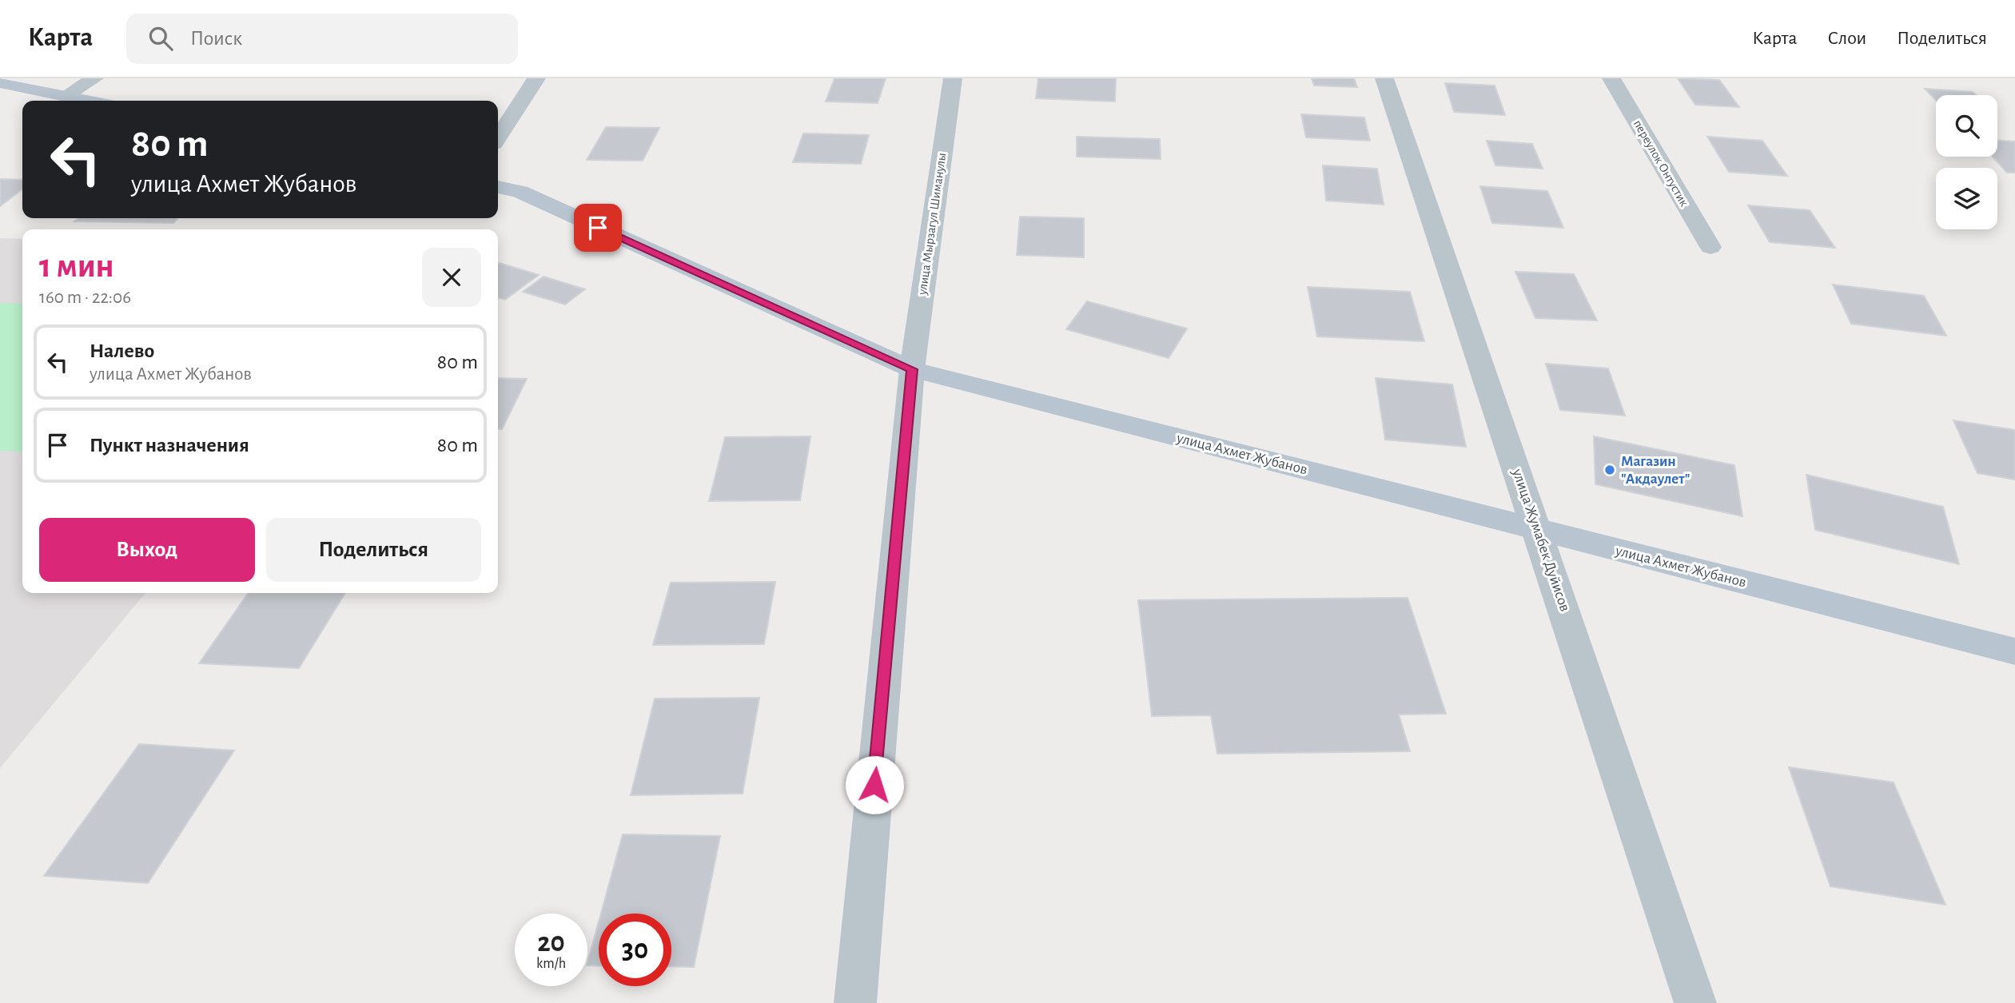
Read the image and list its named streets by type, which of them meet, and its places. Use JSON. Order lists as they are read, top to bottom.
{
  "streets": {
    "main road": ["улица Ахмет Жубанов"],
    "street": ["переулок Онтустик", "улица Мырзагул Шиманулы", "улица Жумабек Дуйисов"]
  },
  "crossings": [
    ["улица Мырзагул Шиманулы", "улица Ахмет Жубанов"],
    ["улица Ахмет Жубанов", "улица Жумабек Дуйисов"]
  ],
  "places": ["Магазин \"Акдаулет\""],
  "page": {
    "header": "Карта",
    "search": "Поиск",
    "nav": ["Карта", "Слои", "Поделиться"],
    "turn": ["80 m", "улица Ахмет Жубанов"],
    "heading": ["1 мин", "160 m · 22:06"],
    "list": [
      {
        "name": "Налево",
        "note": "улица Ахмет Жубанов",
        "value": "80 m"
      },
      {
        "name": "Пункт назначения",
        "value": "80 m"
      }
    ],
    "buttons": ["Выход", "Поделиться"],
    "speed": "20 km/h",
    "limit": "30"
  }
}
